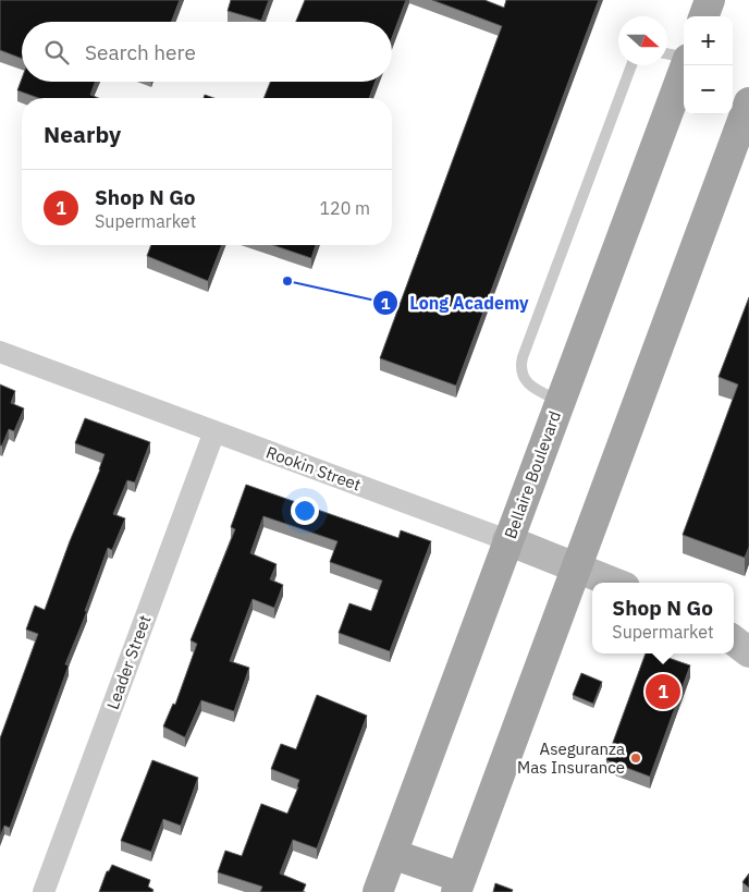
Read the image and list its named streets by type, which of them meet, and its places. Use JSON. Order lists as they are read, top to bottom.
{
  "streets": {
    "main road": ["Bellaire Boulevard"],
    "street": ["Rookin Street", "Leader Street"]
  },
  "crossings": [
    ["Rookin Street", "Bellaire Boulevard"],
    ["Rookin Street", "Leader Street"]
  ],
  "places": ["Long Academy", "Aseguranza Mas Insurance"],
  "north": "right",
  "page": {
    "map_buttons": ["+", "−"],
    "search": "Search here",
    "heading": "Nearby",
    "list": [
      {
        "mark": "1",
        "name": "Shop N Go",
        "note": "Supermarket",
        "value": "120 m"
      }
    ],
    "popup": ["Shop N Go", "Supermarket"],
    "pins": "1"
  }
}
